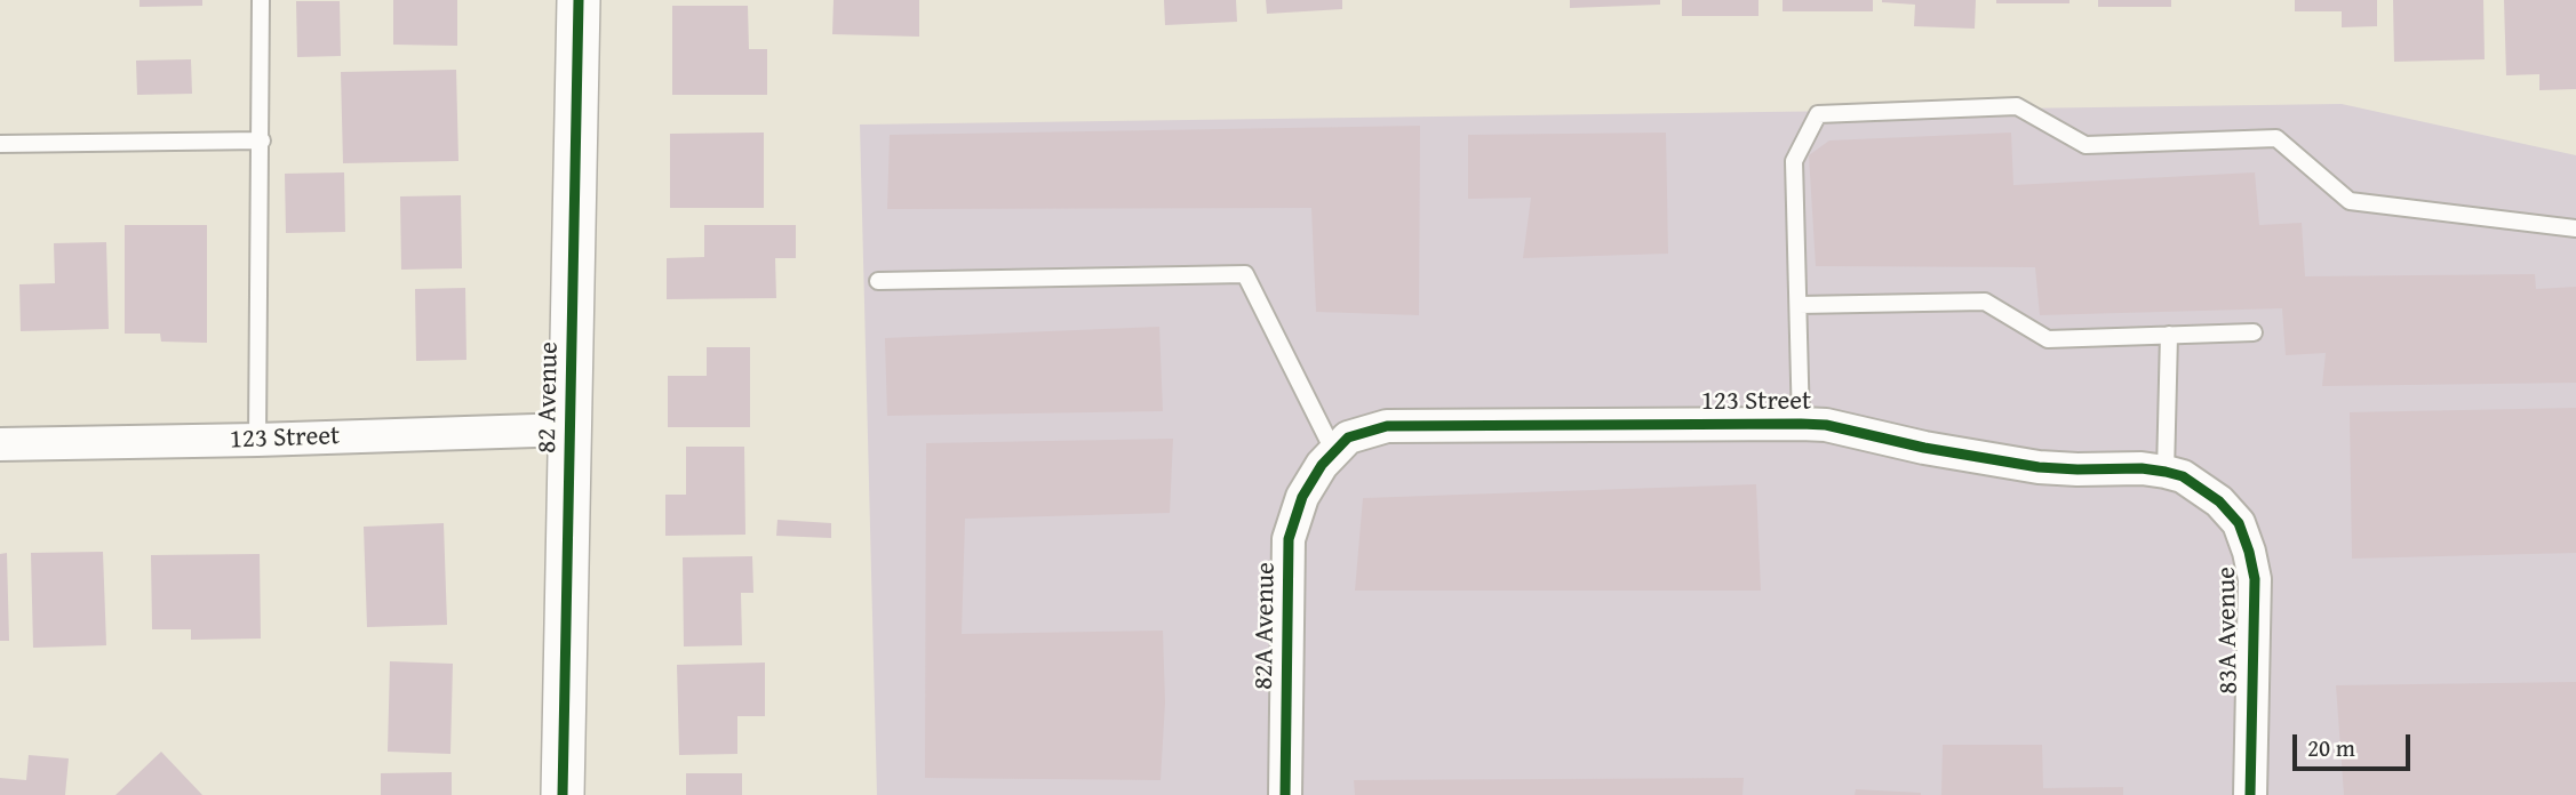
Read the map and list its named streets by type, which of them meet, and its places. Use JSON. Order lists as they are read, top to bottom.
{
  "streets": {
    "street": [
      "82 Avenue",
      "123 Street",
      "82A Avenue",
      "83A Avenue"
    ]
  },
  "crossings": [
    ["82 Avenue", "123 Street"],
    ["123 Street", "82A Avenue"],
    ["123 Street", "83A Avenue"]
  ],
  "scale_bar": "20 m"
}
